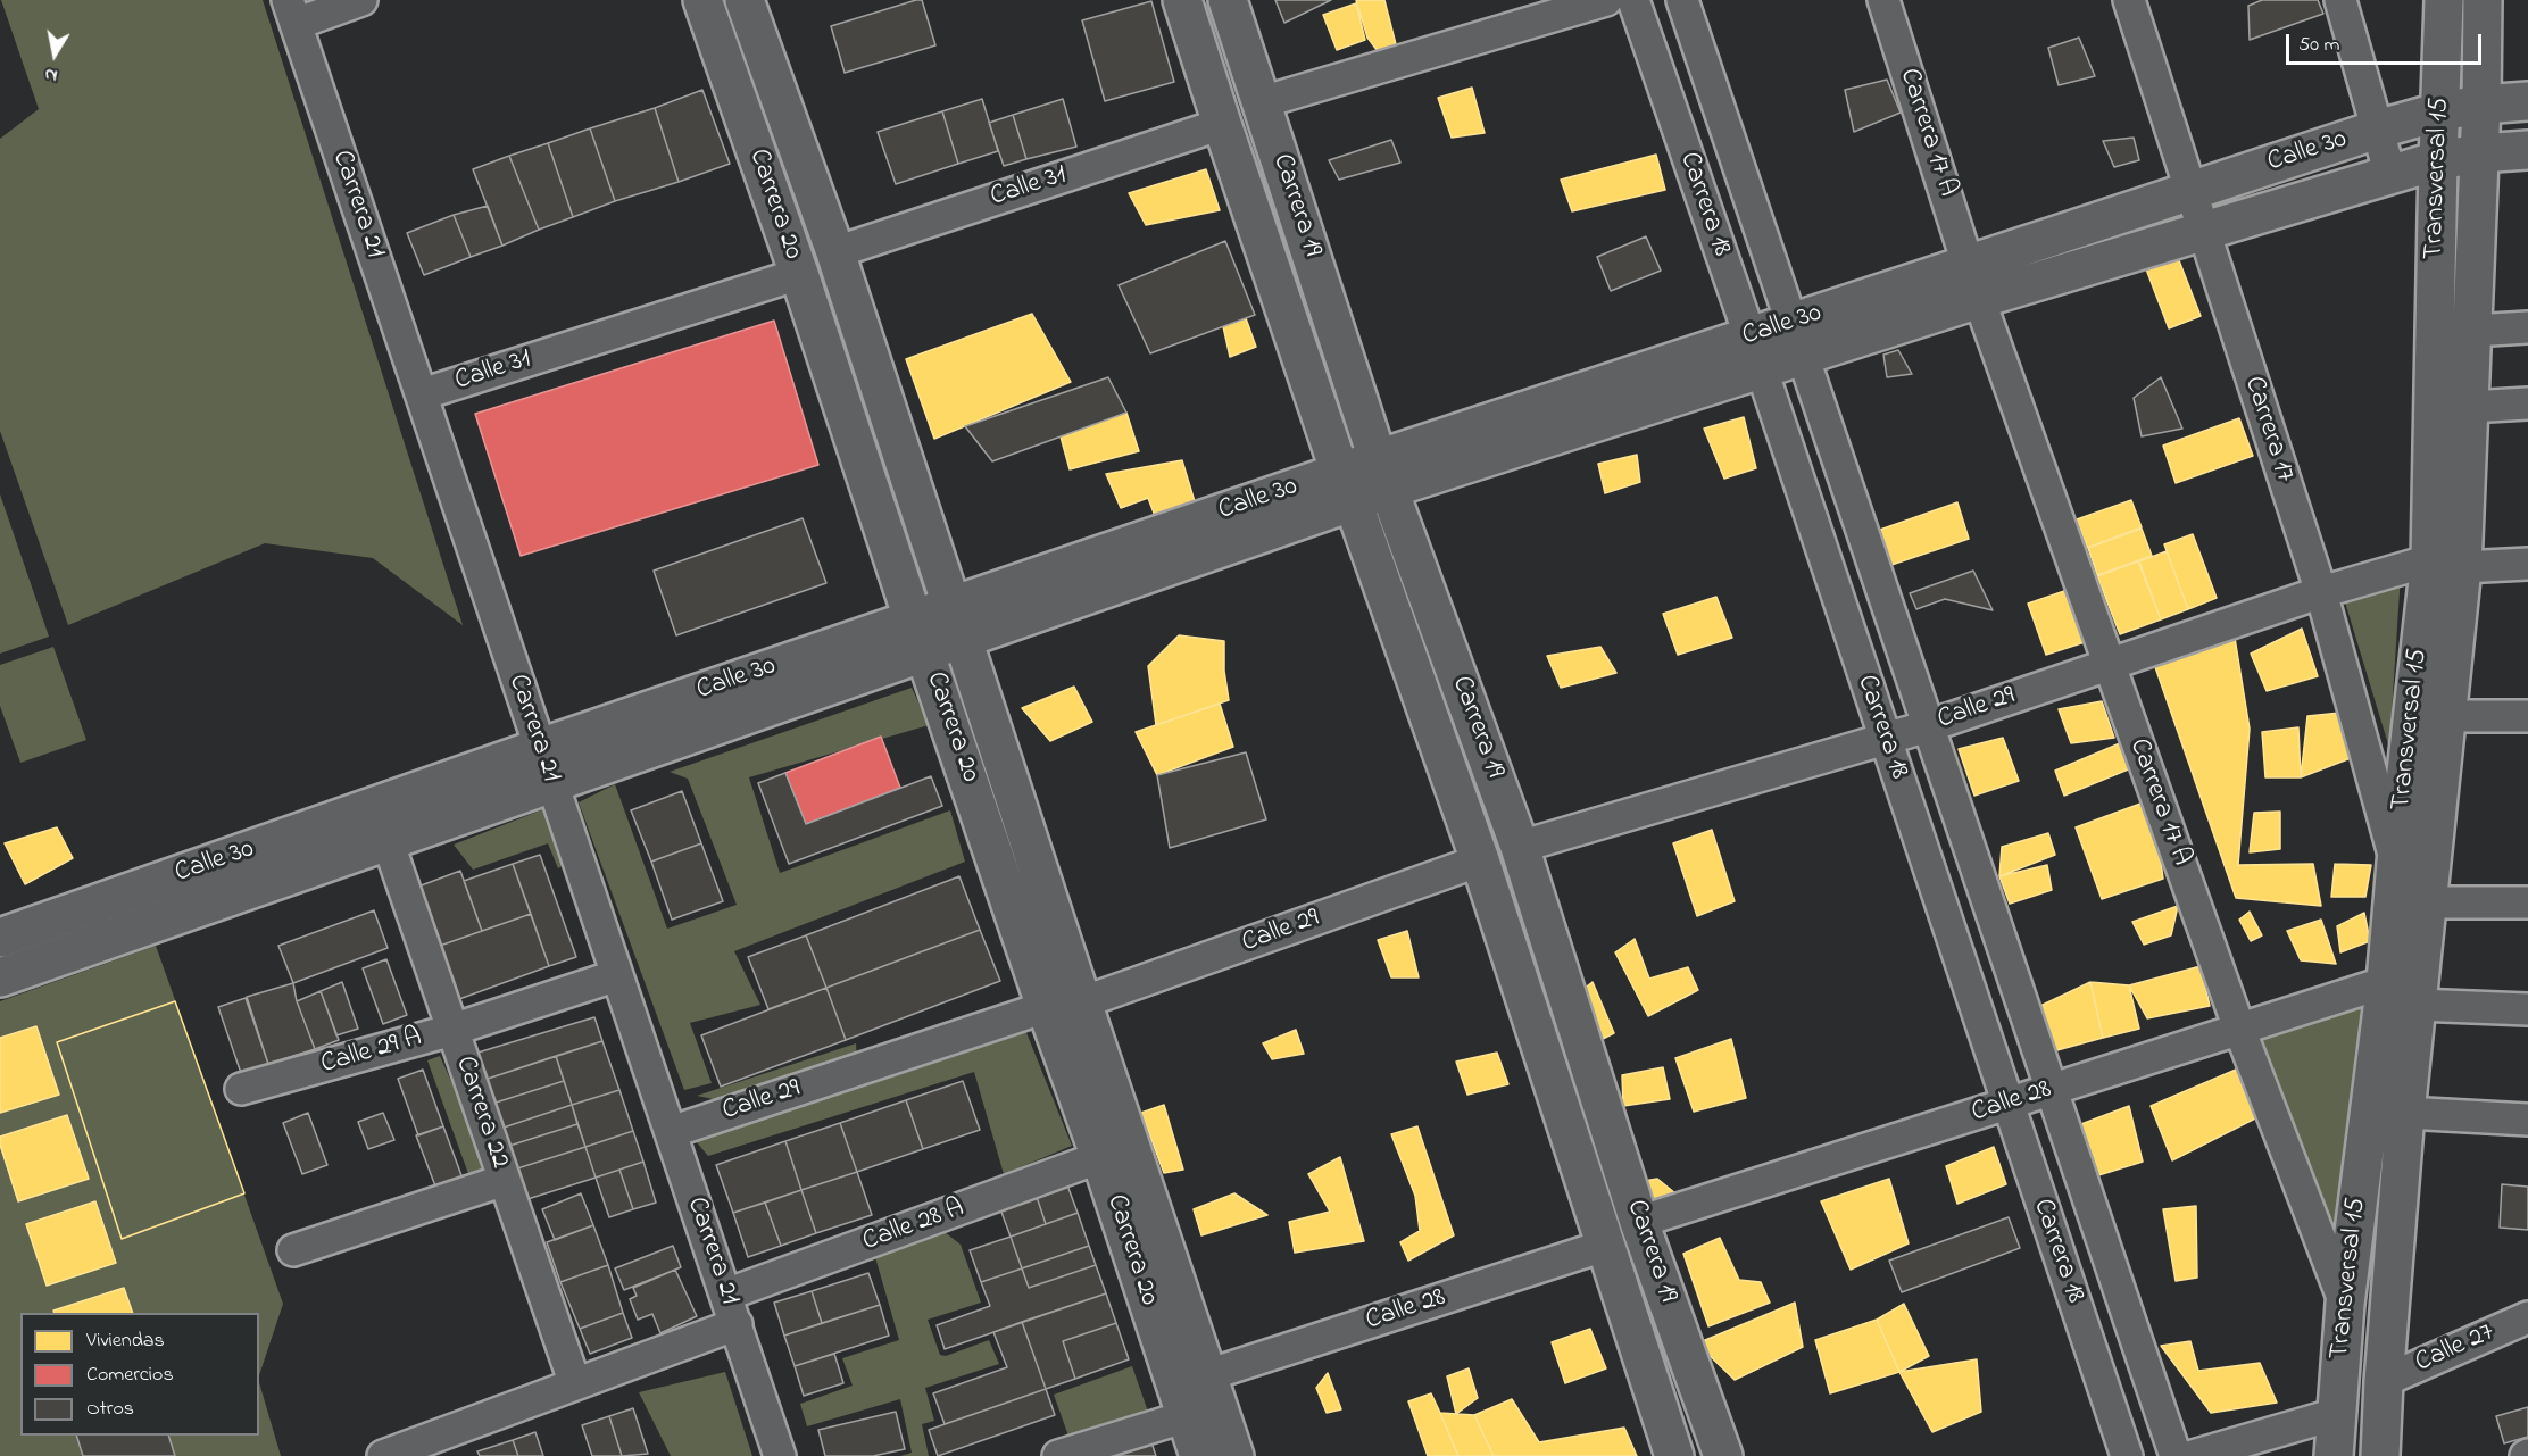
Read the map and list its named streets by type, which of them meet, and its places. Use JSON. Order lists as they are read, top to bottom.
{
  "streets": {
    "main road": [
      "Calle 30",
      "Transversal 15",
      "Carrera 20",
      "Carrera 19"
    ],
    "street": [
      "Carrera 17 A",
      "Calle 31",
      "Carrera 21",
      "Carrera 18",
      "Carrera 17",
      "Calle 29",
      "Calle 29 A",
      "Calle 28",
      "Carrera 22",
      "Calle 28 A",
      "Calle 27"
    ]
  },
  "crossings": [
    ["Carrera 17 A", "Calle 30"],
    ["Carrera 17 A", "Transversal 15"],
    ["Carrera 17 A", "Calle 29"],
    ["Carrera 17 A", "Calle 28"],
    ["Calle 30", "Transversal 15"],
    ["Calle 30", "Carrera 21"],
    ["Calle 30", "Carrera 20"],
    ["Calle 30", "Carrera 18"],
    ["Calle 30", "Carrera 19"],
    ["Calle 30", "Carrera 17"],
    ["Calle 30", "Carrera 22"],
    ["Transversal 15", "Carrera 17"],
    ["Transversal 15", "Calle 29"],
    ["Transversal 15", "Calle 28"],
    ["Transversal 15", "Calle 27"],
    ["Calle 31", "Carrera 21"],
    ["Calle 31", "Carrera 20"],
    ["Calle 31", "Carrera 19"],
    ["Carrera 21", "Calle 29"],
    ["Carrera 21", "Calle 29 A"],
    ["Carrera 21", "Calle 28 A"],
    ["Carrera 20", "Calle 29"],
    ["Carrera 20", "Calle 28"],
    ["Carrera 20", "Calle 28 A"],
    ["Carrera 18", "Calle 29"],
    ["Carrera 18", "Calle 28"],
    ["Carrera 19", "Calle 29"],
    ["Carrera 19", "Calle 28"],
    ["Carrera 17", "Calle 29"],
    ["Calle 29 A", "Carrera 22"]
  ],
  "legend": ["Viviendas", "Comercios", "Otros"],
  "scale_bar": "50 m",
  "north": "bottom"
}
